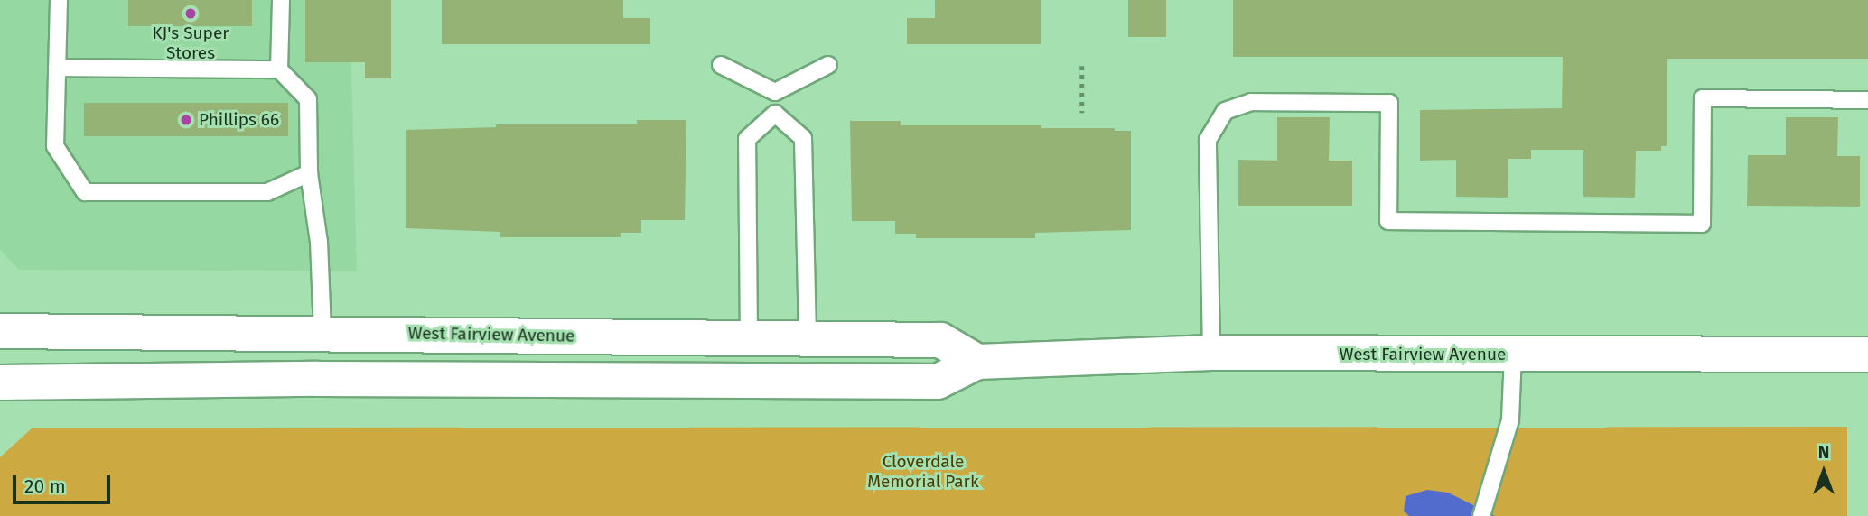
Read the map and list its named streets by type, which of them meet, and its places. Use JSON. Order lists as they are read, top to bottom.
{
  "streets": {
    "main road": ["West Fairview Avenue"]
  },
  "parks": ["Cloverdale Memorial Park"],
  "places": ["KJ's Super Stores", "Phillips 66"],
  "scale_bar": "20 m",
  "north": "top"
}
